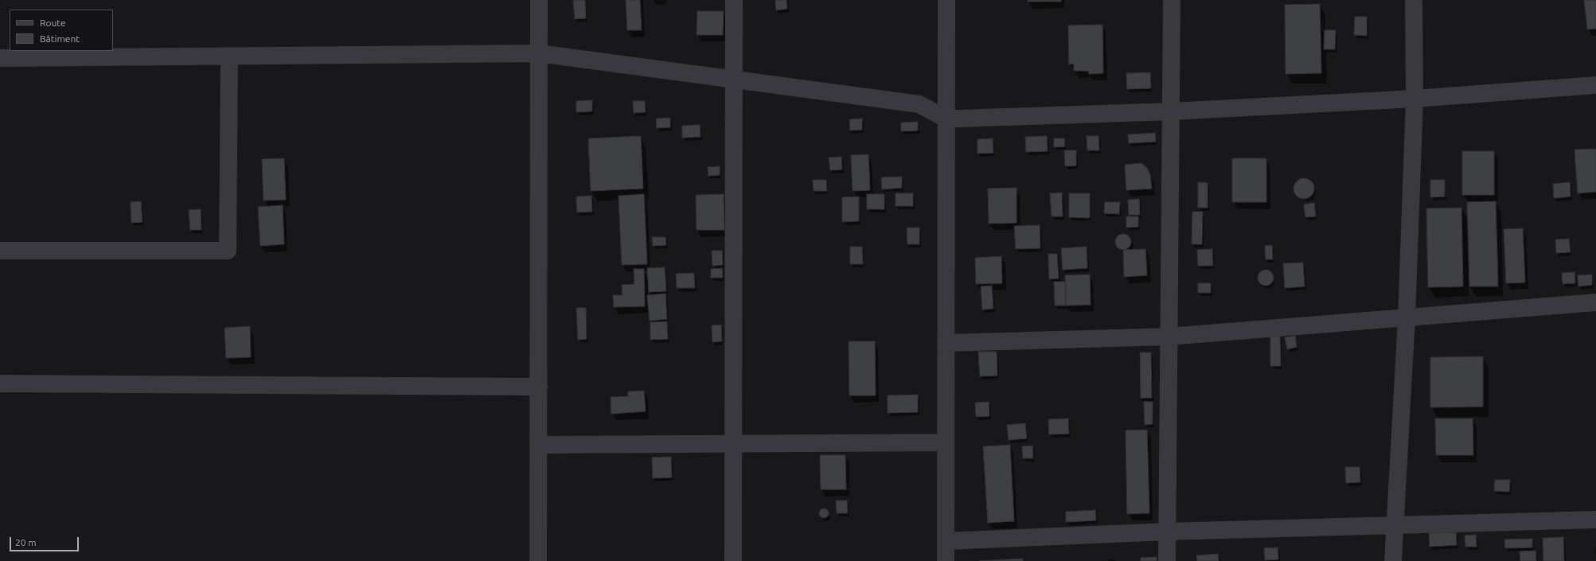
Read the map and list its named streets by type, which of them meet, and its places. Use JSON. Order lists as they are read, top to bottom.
{
  "legend": ["Route", "Bâtiment"],
  "scale_bar": "20 m"
}
